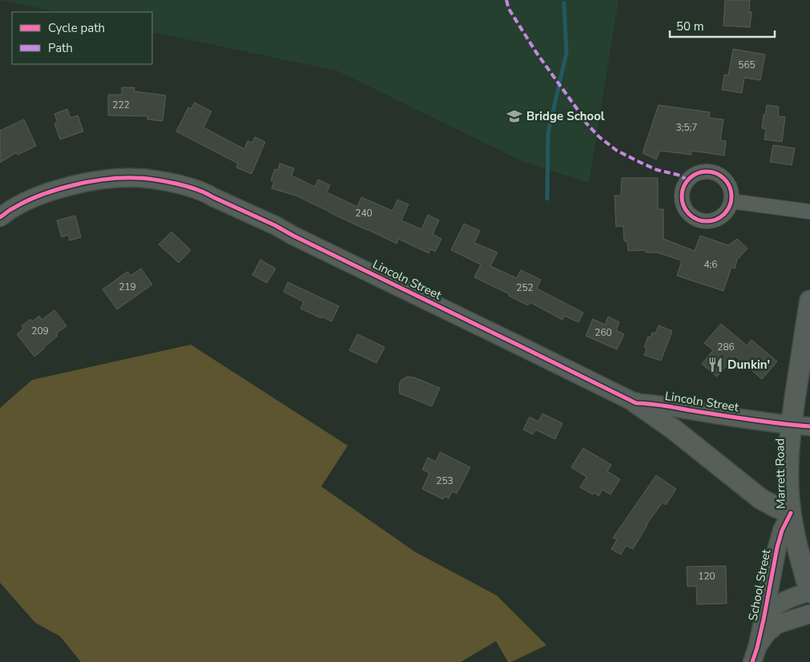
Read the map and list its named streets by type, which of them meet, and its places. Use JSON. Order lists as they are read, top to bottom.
{
  "streets": {
    "main road": ["Marrett Road"],
    "street": ["Lincoln Street", "School Street"]
  },
  "crossings": [
    ["Lincoln Street", "Marrett Road"],
    ["Marrett Road", "School Street"]
  ],
  "places": {
    "school or university": ["Bridge School"],
    "restaurant": ["Dunkin'"]
  },
  "house_numbers": [
    "565",
    "222",
    "3;5;7",
    "240",
    "4;6",
    "219",
    "252",
    "209",
    "260",
    "286",
    "253",
    "120"
  ],
  "legend": ["Cycle path", "Path"],
  "scale_bar": "50 m"
}
